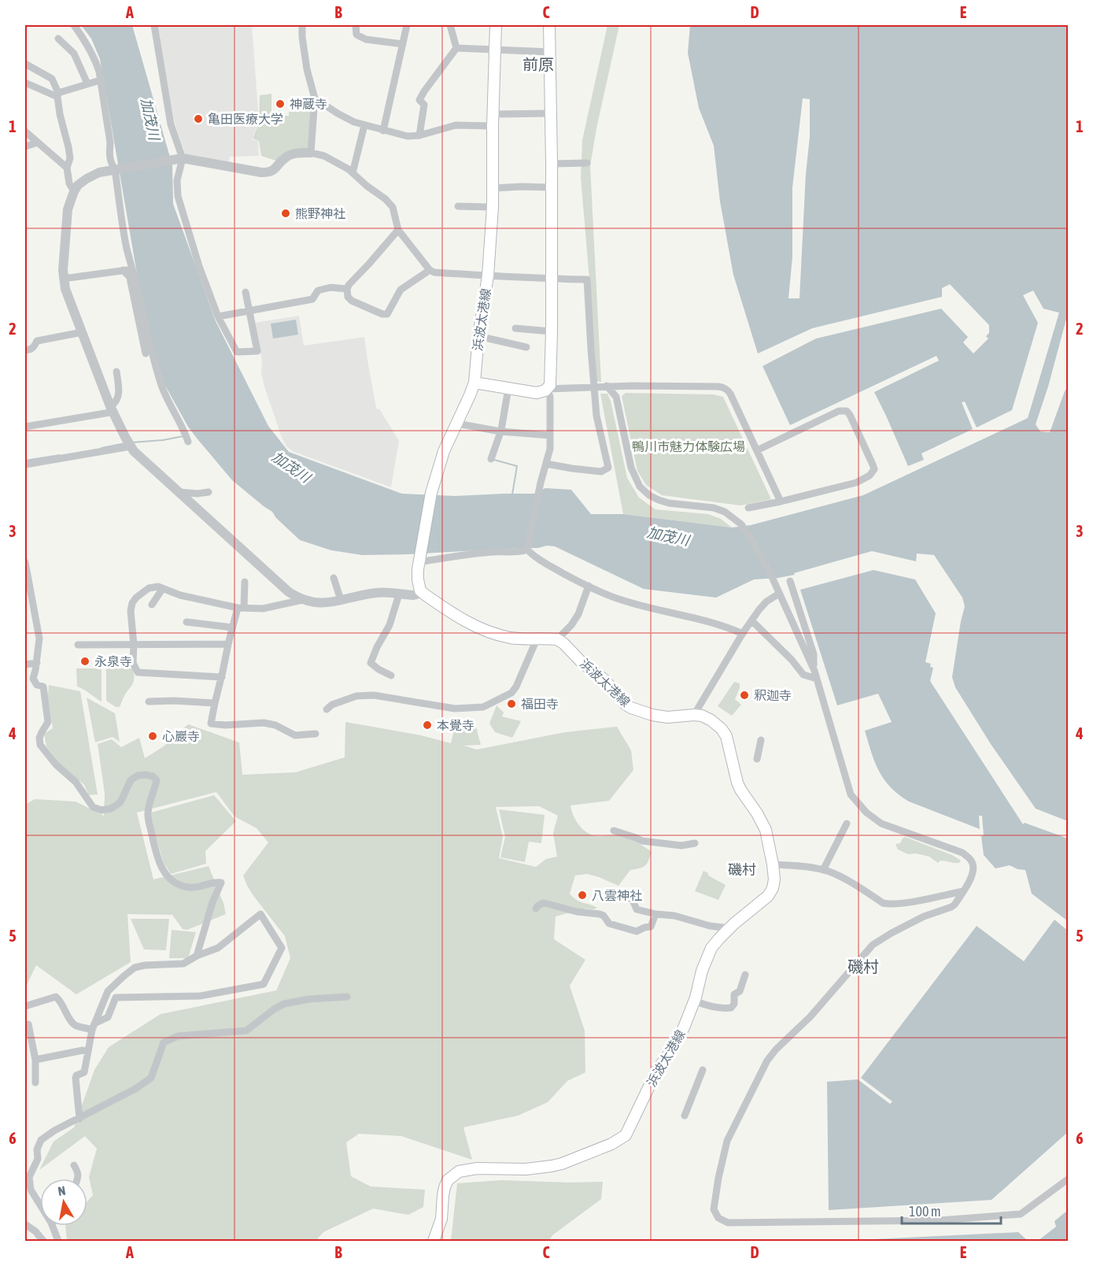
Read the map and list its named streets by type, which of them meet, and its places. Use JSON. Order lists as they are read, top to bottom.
{
  "streets": {
    "main road": ["浜波太港線"]
  },
  "districts": ["前原", "磯村", "磯村"],
  "water": ["加茂川"],
  "parks": ["鴨川市魅力体験広場"],
  "places": [
    "神蔵寺",
    "亀田医療大学",
    "熊野神社",
    "永泉寺",
    "釈迦寺",
    "福田寺",
    "本覺寺",
    "心巖寺",
    "八雲神社"
  ],
  "scale_bar": "100 m",
  "north": "top",
  "grid": {
    "columns": [
      "A",
      "B",
      "C",
      "D",
      "E"
    ],
    "rows": [
      "1",
      "2",
      "3",
      "4",
      "5",
      "6"
    ]
  }
}
